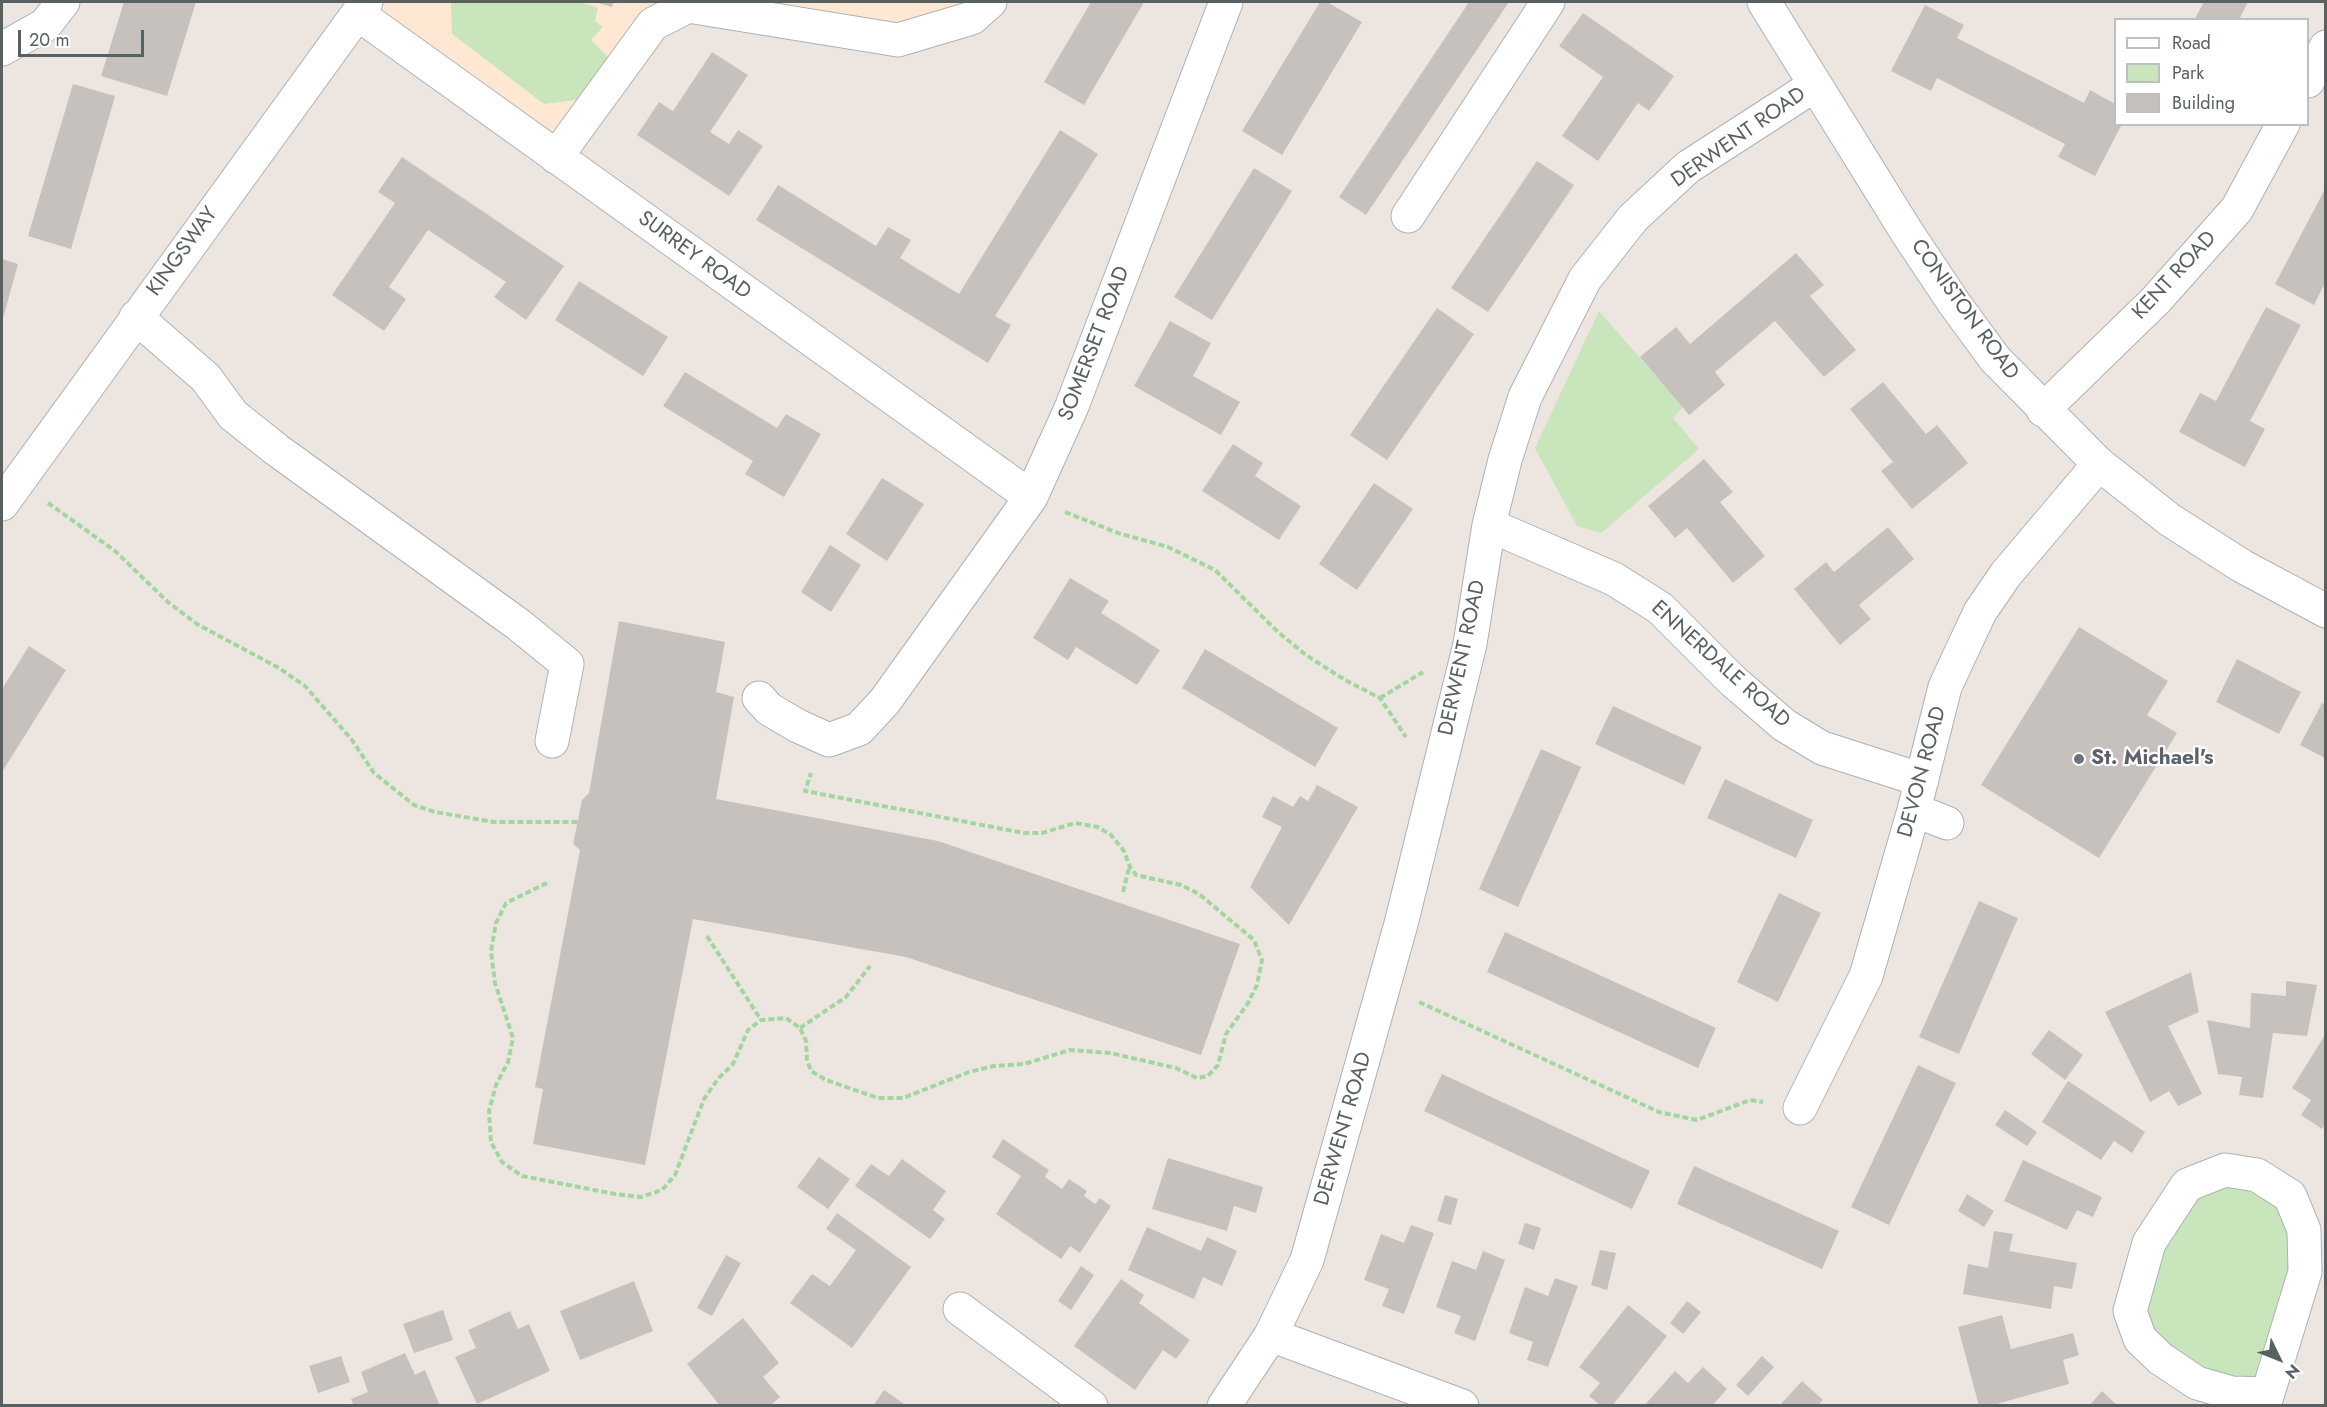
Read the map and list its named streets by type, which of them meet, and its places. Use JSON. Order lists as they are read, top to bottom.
{
  "streets": {
    "street": [
      "DERWENT ROAD",
      "KINGSWAY",
      "SURREY ROAD",
      "KENT ROAD",
      "CONISTON ROAD",
      "SOMERSET ROAD",
      "ENNERDALE ROAD",
      "DEVON ROAD"
    ]
  },
  "crossings": [
    ["DERWENT ROAD", "CONISTON ROAD"],
    ["DERWENT ROAD", "ENNERDALE ROAD"],
    ["KINGSWAY", "SURREY ROAD"],
    ["SURREY ROAD", "SOMERSET ROAD"],
    ["KENT ROAD", "CONISTON ROAD"],
    ["CONISTON ROAD", "DEVON ROAD"],
    ["ENNERDALE ROAD", "DEVON ROAD"]
  ],
  "places": ["St. Michael's"],
  "legend": ["Road", "Park", "Building"],
  "scale_bar": "20 m",
  "north": "bottom right"
}
